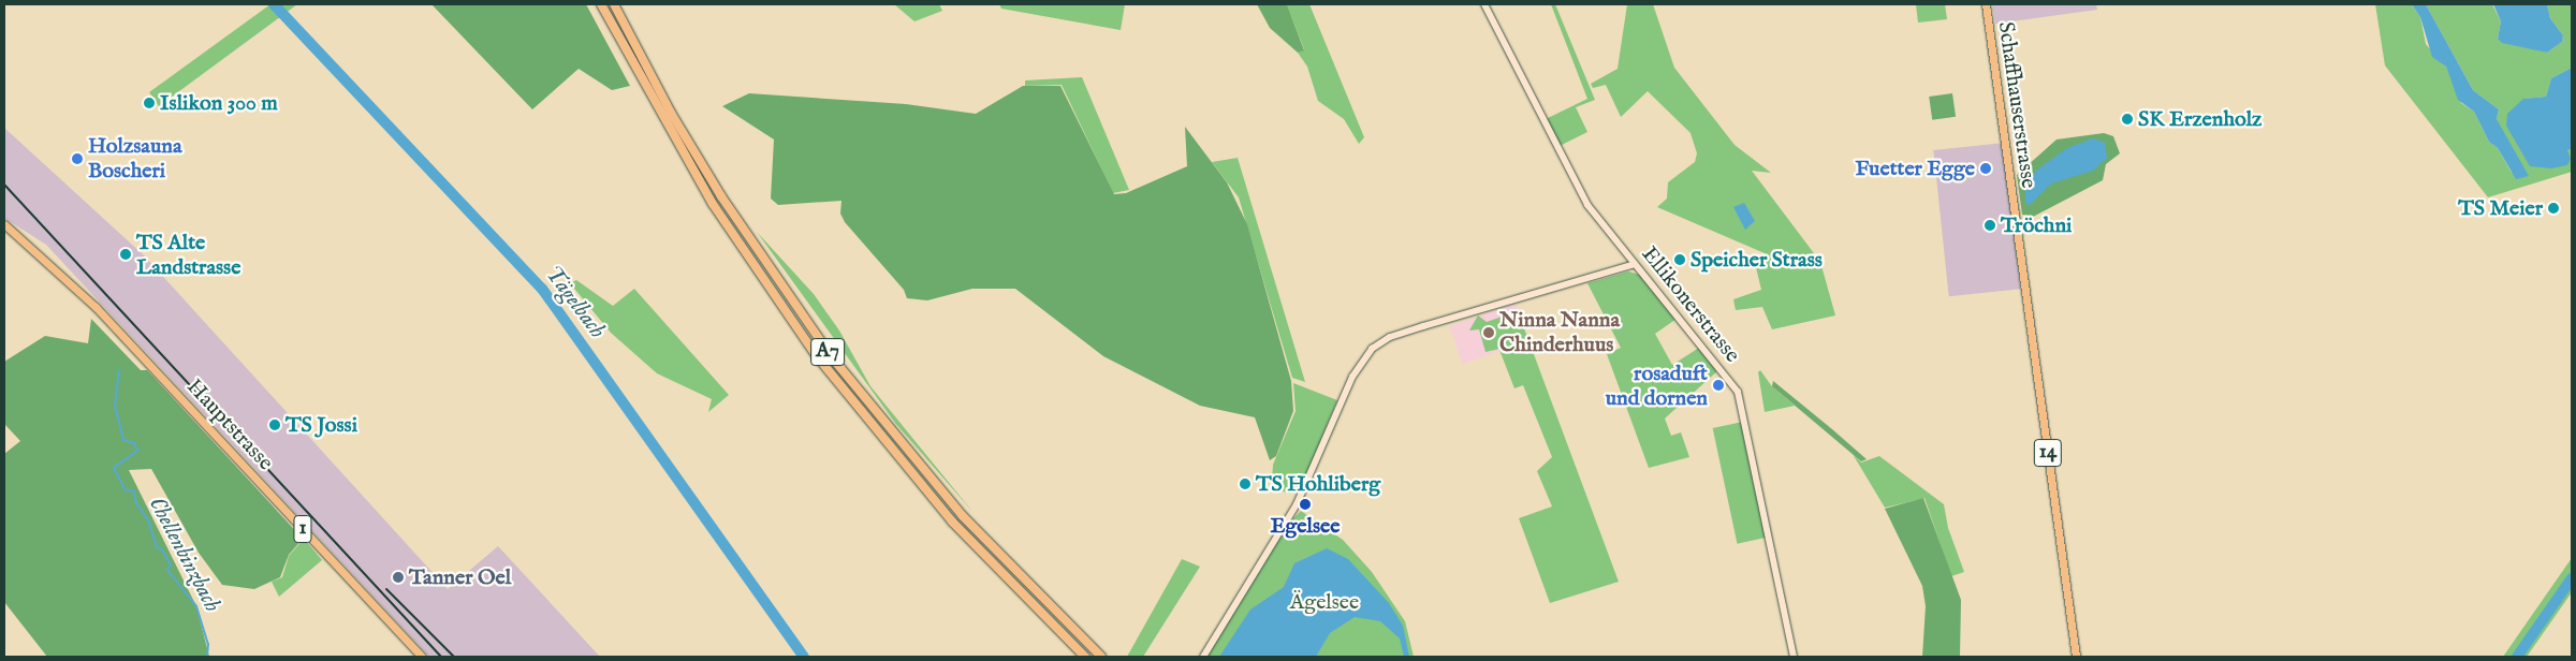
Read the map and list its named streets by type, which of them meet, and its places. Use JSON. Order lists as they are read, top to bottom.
{
  "streets": {
    "highway": ["A7"],
    "main road": [
      "Schaffhauserstrasse",
      "Hauptstrasse",
      "14",
      "1"
    ],
    "street": ["Ellikonerstrasse"]
  },
  "water": ["Tägelbach", "Chellenbinzbach"],
  "parks": ["Ägelsee"],
  "places": [
    "Islikon 300 m",
    "SK Erzenholz",
    "Holzsauna Boscheri",
    "Fuetter Egge",
    "TS Meier",
    "Tröchni",
    "TS Alte Landstrasse",
    "Speicher Strass",
    "Ninna Nanna Chinderhuus",
    "rosaduft und dornen",
    "TS Jossi",
    "TS Hohliberg",
    "Egelsee",
    "Tanner Oel"
  ]
}
